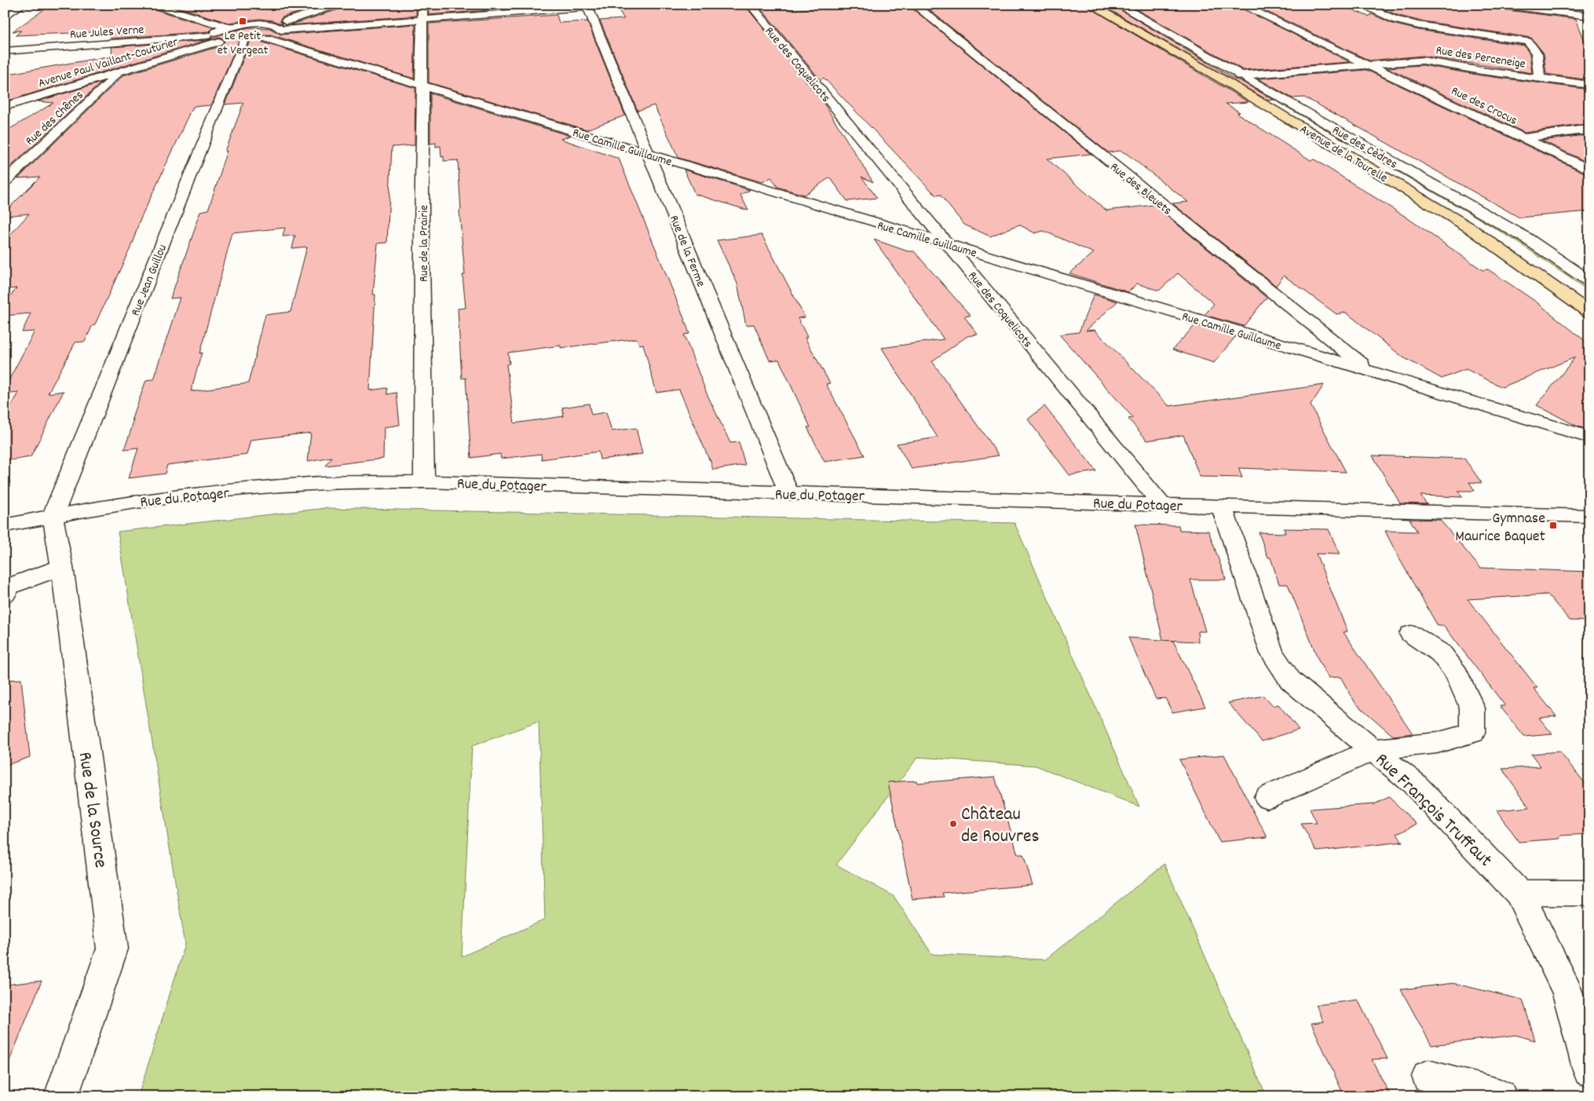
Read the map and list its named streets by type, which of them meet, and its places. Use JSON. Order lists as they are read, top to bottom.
{
  "streets": {
    "main road": ["Avenue de la Tourelle"],
    "street": [
      "Rue Jules Verne",
      "Rue des Perceneige",
      "Avenue Paul Vaillant-Couturier",
      "Rue des Coquelicots",
      "Rue des Crocus",
      "Rue des Chênes",
      "Rue Camille Guillaume",
      "Rue des Cèdres",
      "Rue des Bleuets",
      "Rue de la Prairie",
      "Rue de la Ferme",
      "Rue Jean Guillou",
      "Rue du Potager",
      "Rue François Truffaut",
      "Rue de la Source"
    ]
  },
  "crossings": [
    ["Rue Jules Verne", "Avenue Paul Vaillant-Couturier"],
    ["Rue Jules Verne", "Rue Camille Guillaume"],
    ["Rue des Perceneige", "Rue des Crocus"],
    ["Rue des Perceneige", "Rue des Cèdres"],
    ["Rue des Perceneige", "Avenue de la Tourelle"],
    ["Avenue Paul Vaillant-Couturier", "Rue des Chênes"],
    ["Avenue Paul Vaillant-Couturier", "Rue Camille Guillaume"],
    ["Rue des Coquelicots", "Rue Camille Guillaume"],
    ["Rue des Coquelicots", "Rue du Potager"],
    ["Rue Camille Guillaume", "Rue des Bleuets"],
    ["Rue Camille Guillaume", "Rue de la Prairie"],
    ["Rue Camille Guillaume", "Rue de la Ferme"],
    ["Rue Camille Guillaume", "Rue Jean Guillou"],
    ["Rue de la Prairie", "Rue du Potager"],
    ["Rue de la Ferme", "Rue du Potager"],
    ["Rue Jean Guillou", "Rue du Potager"],
    ["Rue Jean Guillou", "Rue de la Source"],
    ["Rue du Potager", "Rue François Truffaut"],
    ["Rue du Potager", "Rue de la Source"]
  ],
  "places": {
    "transit": ["Le Petit et Vergeat", "Gymnase Maurice Baquet"],
    "other": ["Château de Rouvres"]
  }
}
